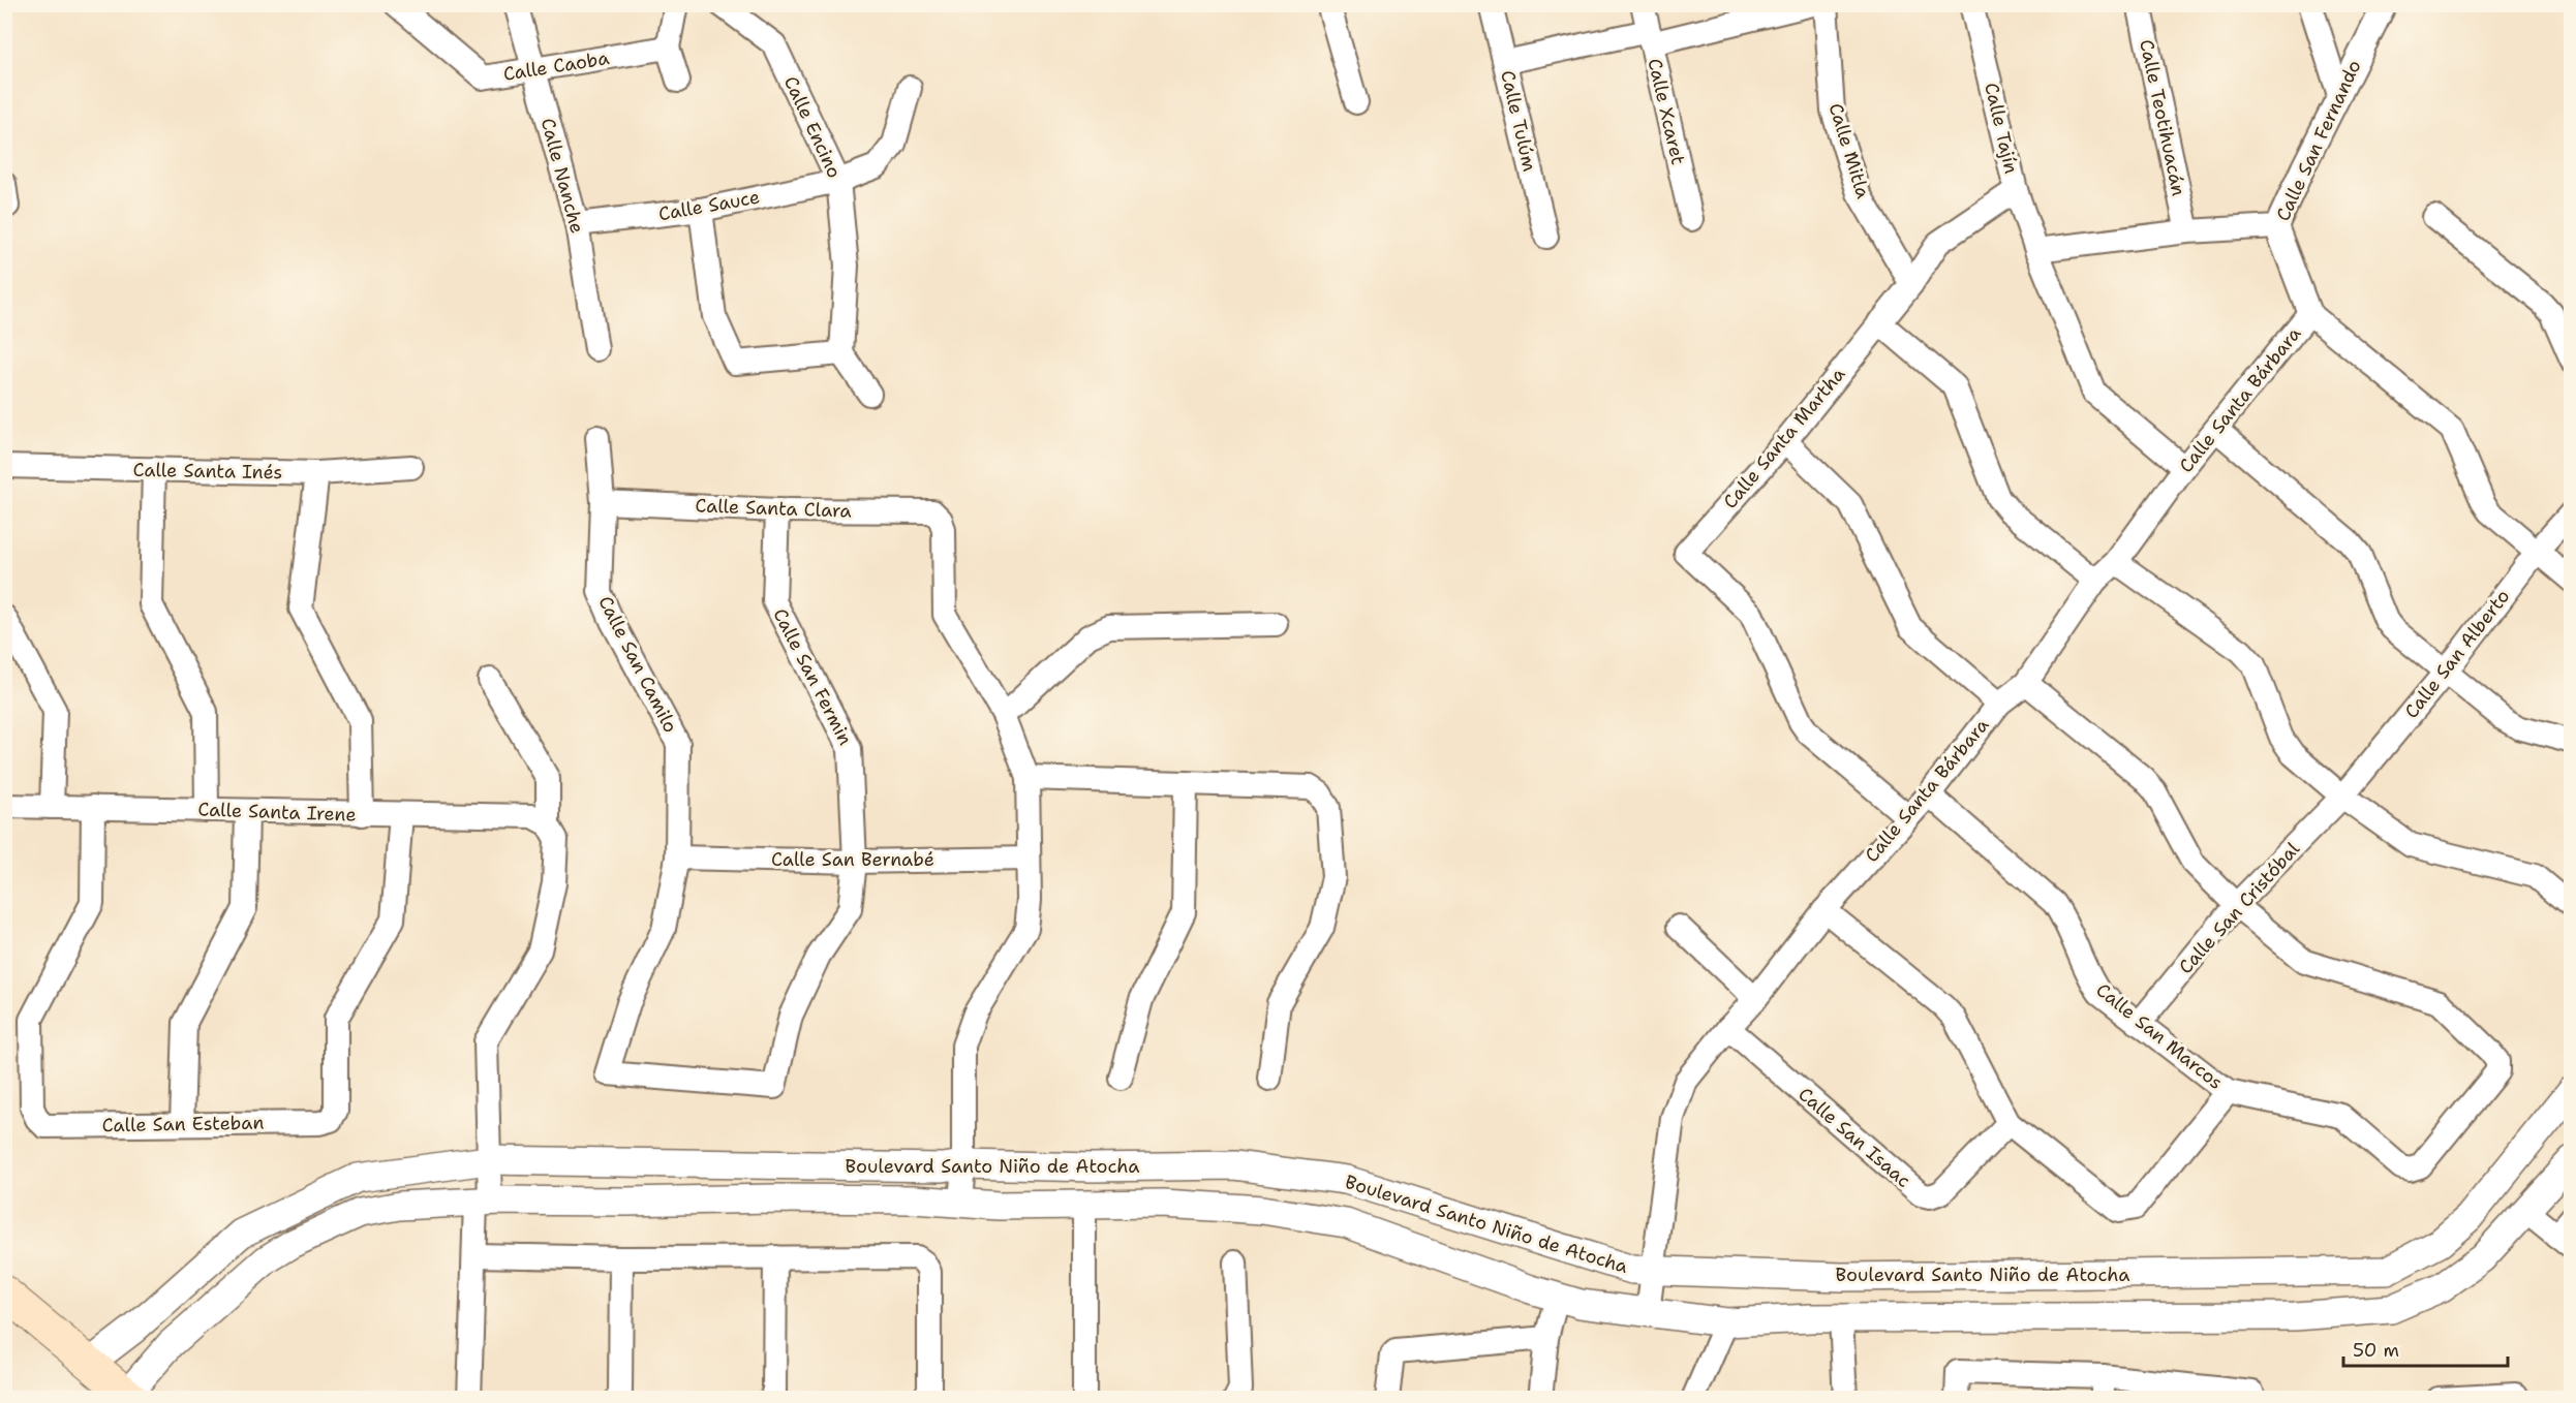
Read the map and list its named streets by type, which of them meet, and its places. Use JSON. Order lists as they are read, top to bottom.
{
  "streets": {
    "street": [
      "Calle Caoba",
      "Calle Xcaret",
      "Calle Teotihuacán",
      "Calle Tulúm",
      "Calle Encino",
      "Calle Tajín",
      "Calle San Fernando",
      "Calle Mitla",
      "Calle Nanche",
      "Calle Sauce",
      "Calle Santa Bárbara",
      "Calle Santa Martha",
      "Calle Santa Inés",
      "Calle Santa Clara",
      "Calle San Alberto",
      "Calle San Camilo",
      "Calle San Fermin",
      "Calle Santa Irene",
      "Calle San Bernabé",
      "Calle San Cristóbal",
      "Calle San Marcos",
      "Calle San Esteban",
      "Calle San Isaac",
      "Boulevard Santo Niño de Atocha"
    ]
  },
  "crossings": [
    ["Calle Caoba", "Calle Nanche"],
    ["Calle Encino", "Calle Sauce"],
    ["Calle Tajín", "Calle Santa Bárbara"],
    ["Calle Tajín", "Calle Santa Martha"],
    ["Calle San Fernando", "Calle Santa Bárbara"],
    ["Calle Mitla", "Calle Santa Martha"],
    ["Calle Nanche", "Calle Sauce"],
    ["Calle Santa Bárbara", "Calle Santa Martha"],
    ["Calle Santa Bárbara", "Calle San Marcos"],
    ["Calle Santa Bárbara", "Calle San Isaac"],
    ["Calle Santa Bárbara", "Boulevard Santo Niño de Atocha"],
    ["Calle Santa Clara", "Calle San Camilo"],
    ["Calle Santa Clara", "Calle San Fermin"],
    ["Calle San Alberto", "Calle San Cristóbal"],
    ["Calle San Camilo", "Calle San Fermin"],
    ["Calle San Camilo", "Calle San Bernabé"],
    ["Calle San Fermin", "Calle San Bernabé"],
    ["Calle Santa Irene", "Calle San Esteban"],
    ["Calle San Cristóbal", "Calle San Marcos"]
  ],
  "scale_bar": "50 m"
}
